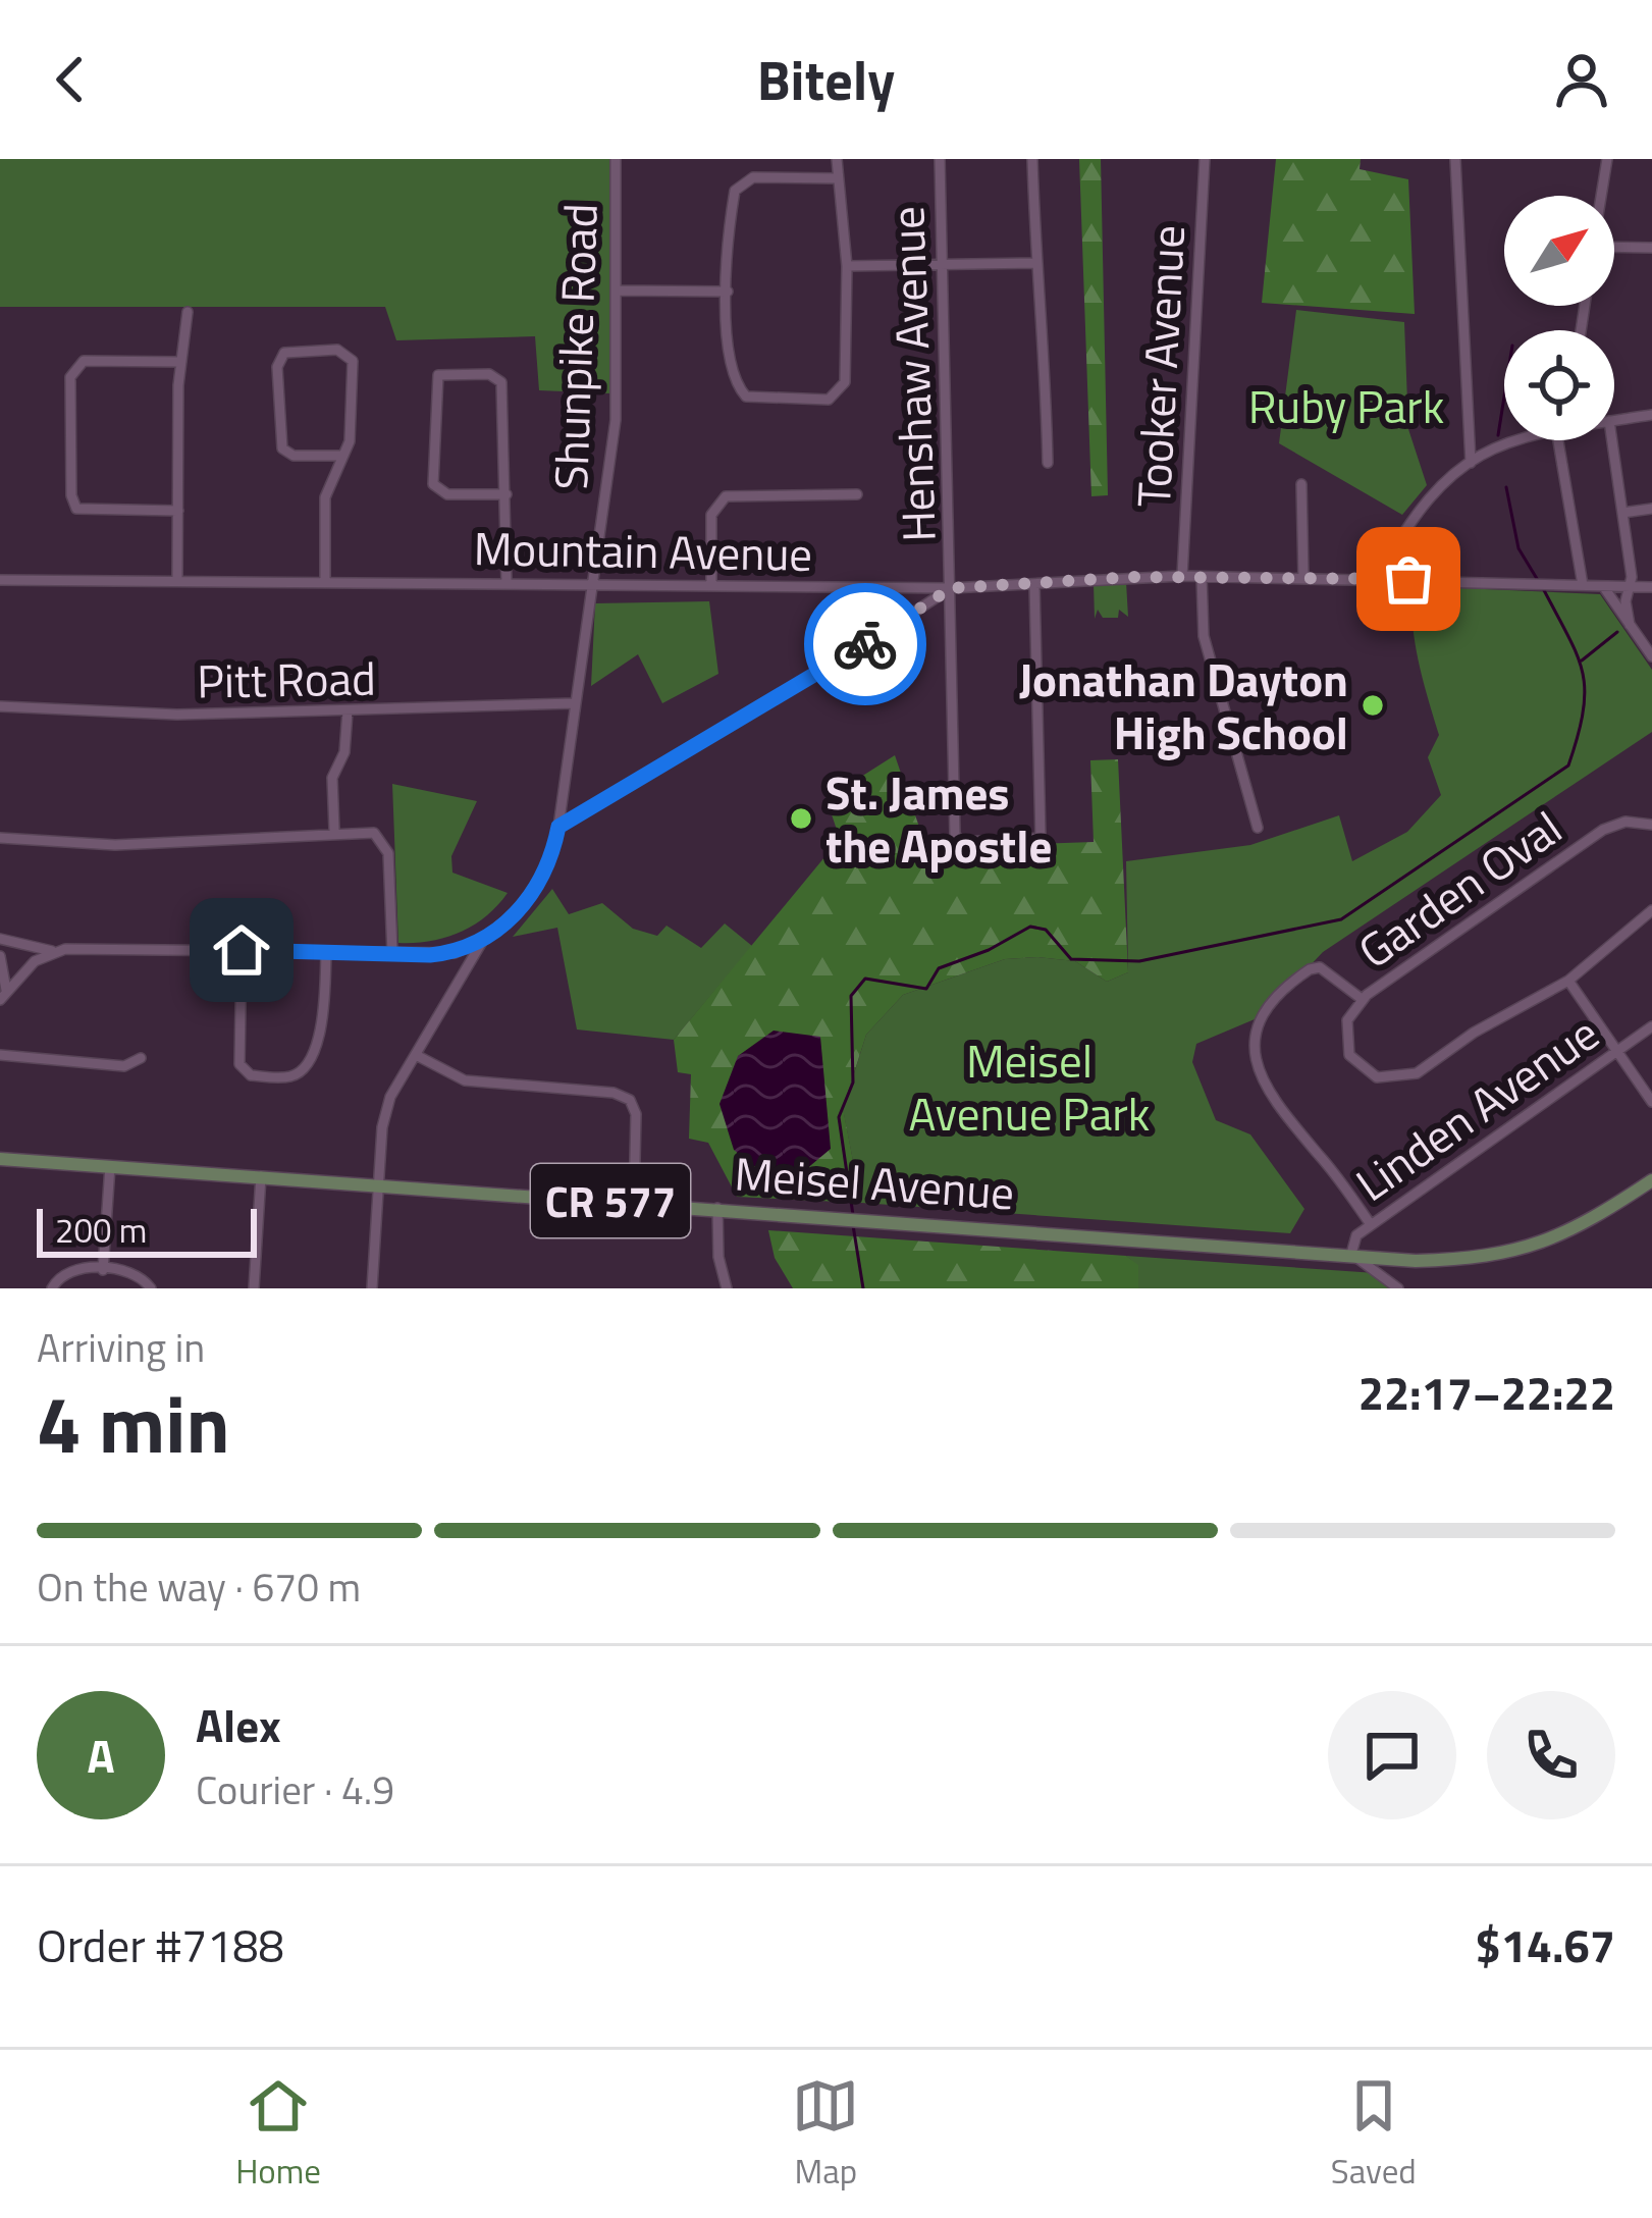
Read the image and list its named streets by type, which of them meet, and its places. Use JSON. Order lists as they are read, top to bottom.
{
  "streets": {
    "main road": ["Meisel Avenue", "CR 577"],
    "street": [
      "Shunpike Road",
      "Tooker Avenue",
      "Henshaw Avenue",
      "Mountain Avenue",
      "Pitt Road",
      "Garden Oval",
      "Linden Avenue"
    ]
  },
  "crossings": [
    ["Shunpike Road", "Mountain Avenue"],
    ["Shunpike Road", "Pitt Road"],
    ["Tooker Avenue", "Mountain Avenue"],
    ["Henshaw Avenue", "Mountain Avenue"],
    ["Linden Avenue", "Meisel Avenue"]
  ],
  "parks": ["Ruby Park", "Meisel Avenue Park"],
  "places": ["Jonathan Dayton High School", "St. James the Apostle"],
  "scale_bar": "200 m",
  "north": "top right",
  "page": {
    "header": "Bitely",
    "scale": "200 m",
    "heading": ["4 min", "Arriving in", "22:17–22:22"],
    "panel": [
      "Alex",
      "Courier · 4.9",
      "Order #7188",
      "$14.67"
    ],
    "bar": "On the way · 670 m",
    "round": "A",
    "tabs": ["Home", "Map", "Saved"]
  }
}
